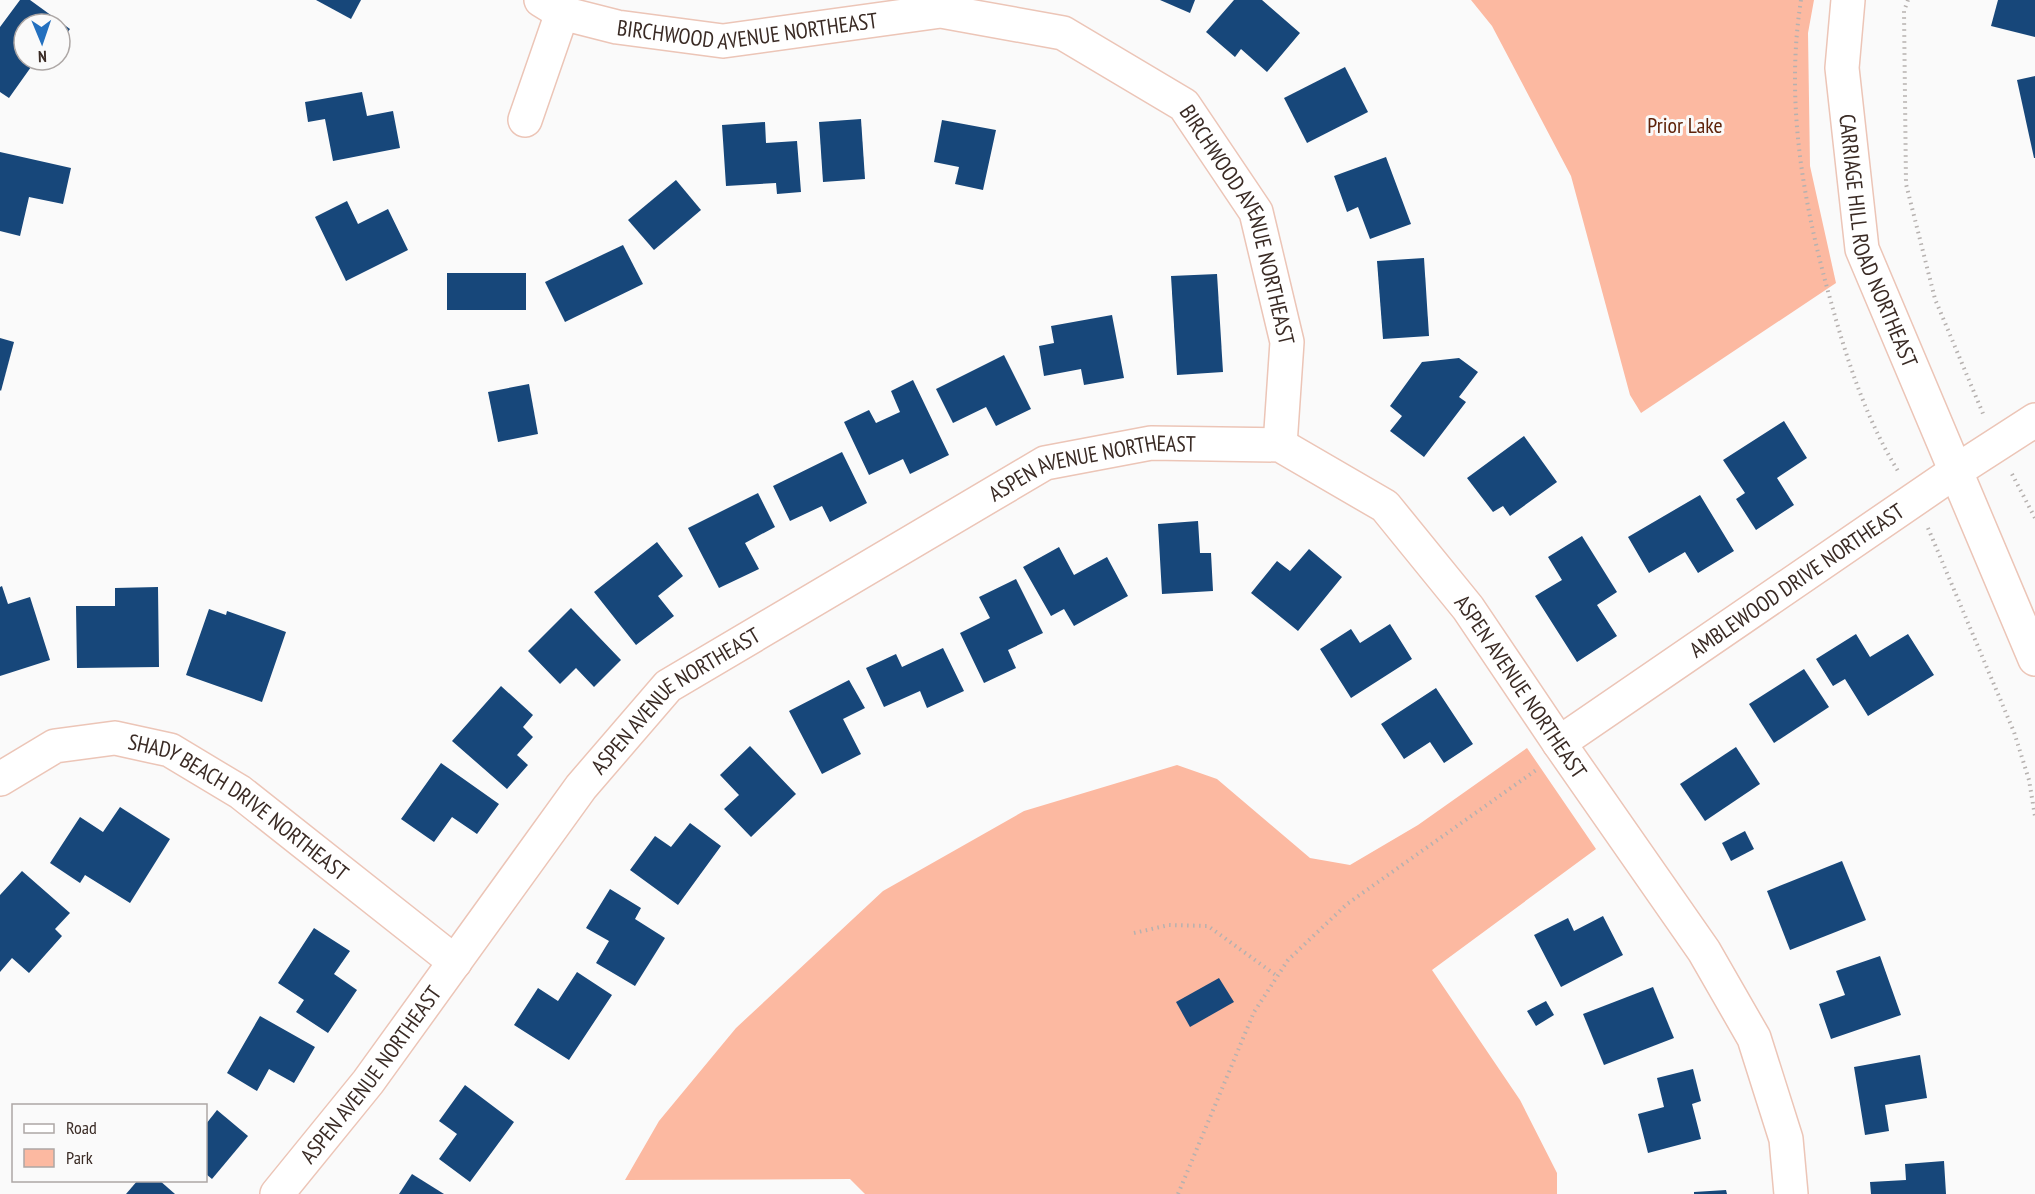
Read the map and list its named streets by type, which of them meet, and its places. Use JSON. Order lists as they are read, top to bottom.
{
  "streets": {
    "street": [
      "BIRCHWOOD AVENUE NORTHEAST",
      "CARRIAGE HILL ROAD NORTHEAST",
      "ASPEN AVENUE NORTHEAST",
      "AMBLEWOOD DRIVE NORTHEAST",
      "SHADY BEACH DRIVE NORTHEAST"
    ]
  },
  "crossings": [
    ["BIRCHWOOD AVENUE NORTHEAST", "ASPEN AVENUE NORTHEAST"],
    ["CARRIAGE HILL ROAD NORTHEAST", "AMBLEWOOD DRIVE NORTHEAST"],
    ["ASPEN AVENUE NORTHEAST", "AMBLEWOOD DRIVE NORTHEAST"],
    ["ASPEN AVENUE NORTHEAST", "SHADY BEACH DRIVE NORTHEAST"]
  ],
  "parks": ["Prior Lake"],
  "legend": ["Road", "Park"],
  "north": "bottom"
}
